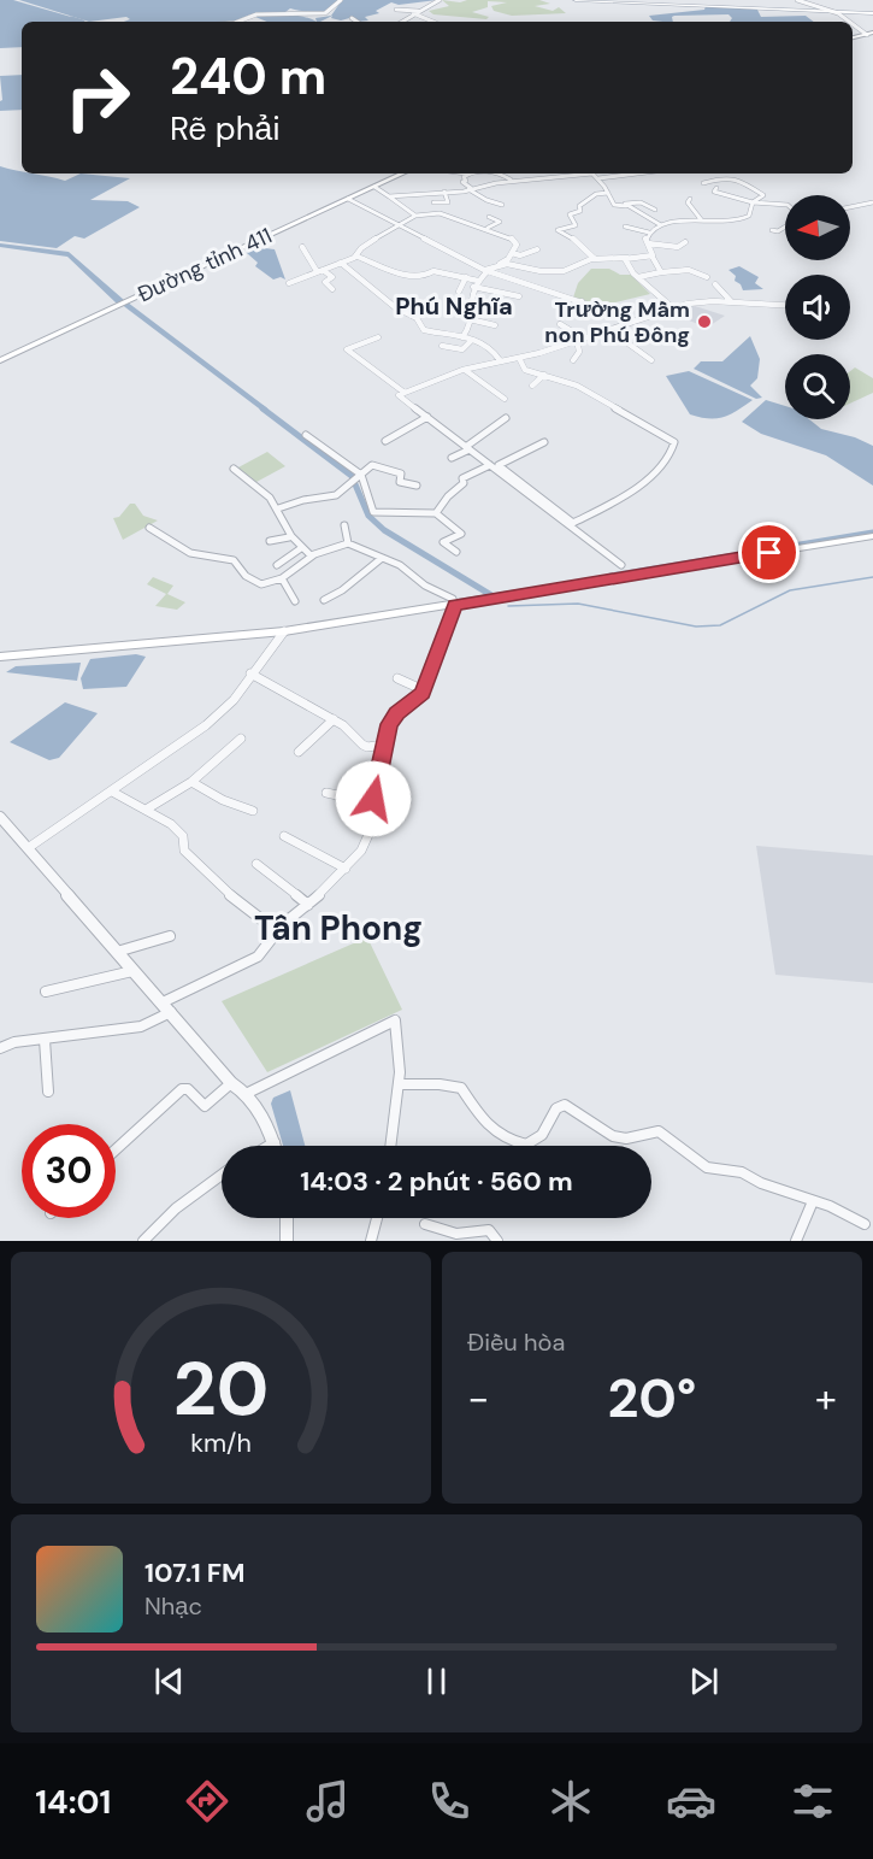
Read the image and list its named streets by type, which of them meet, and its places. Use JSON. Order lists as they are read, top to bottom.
{
  "streets": {
    "main road": ["Đường tỉnh 411"]
  },
  "districts": ["Phú Nghĩa", "Tân Phong"],
  "places": ["Trường Mầm non Phú Đông"],
  "north": "left",
  "page": {
    "turn": ["240 m", "Rẽ phải"],
    "limit": "30",
    "trip": "14:03 · 2 phút · 560 m",
    "tile": "Điều hòa",
    "heat": ["−", "20°", "+"],
    "song": ["107.1 FM", "Nhạc"],
    "tabs": "14:01",
    "gauge": ["20", "km/h"]
  }
}
